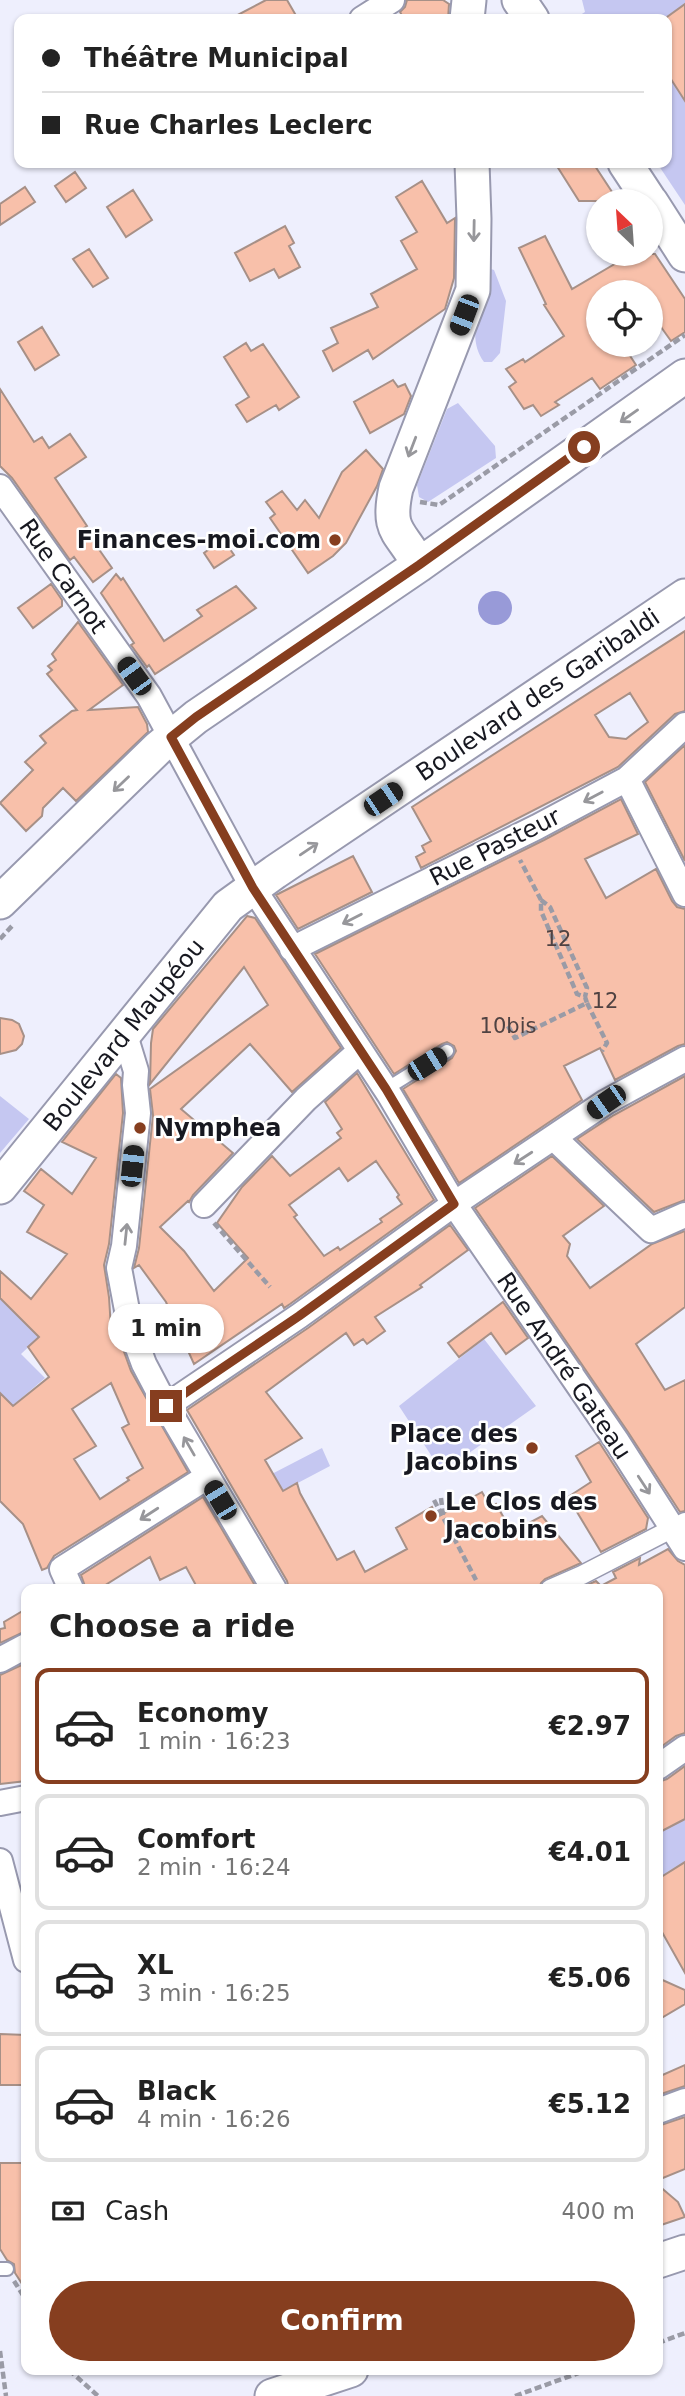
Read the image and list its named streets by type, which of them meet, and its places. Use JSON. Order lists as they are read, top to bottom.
{
  "streets": {
    "main road": ["Boulevard des Garibaldi", "Boulevard Maupéou"],
    "street": ["Rue Carnot", "Rue Pasteur", "Rue André Gateau"]
  },
  "crossings": [
    ["Rue Carnot", "Boulevard des Garibaldi"],
    ["Rue Carnot", "Rue Pasteur"],
    ["Rue Carnot", "Boulevard Maupéou"],
    ["Rue Carnot", "Rue André Gateau"],
    ["Boulevard des Garibaldi", "Boulevard Maupéou"],
    ["Rue Pasteur", "Rue André Gateau"]
  ],
  "one_way": ["Rue Pasteur", "Rue André Gateau"],
  "places": [
    "Finances-moi.com",
    "Nymphea",
    "Place des Jacobins",
    "Le Clos des Jacobins"
  ],
  "house_numbers": ["12", "12", "10bis"],
  "north": "top left",
  "page": {
    "banner": ["Théâtre Municipal", "Rue Charles Leclerc"],
    "bubble": "1 min",
    "heading": "Choose a ride",
    "list": [
      {
        "name": "Economy",
        "note": "1 min · 16:23",
        "value": "€2.97"
      },
      {
        "name": "Comfort",
        "note": "2 min · 16:24",
        "value": "€4.01"
      },
      {
        "name": "XL",
        "note": "3 min · 16:25",
        "value": "€5.06"
      },
      {
        "name": "Black",
        "note": "4 min · 16:26",
        "value": "€5.12"
      }
    ],
    "pay": ["Cash", "400 m"],
    "buttons": "Confirm"
  }
}
